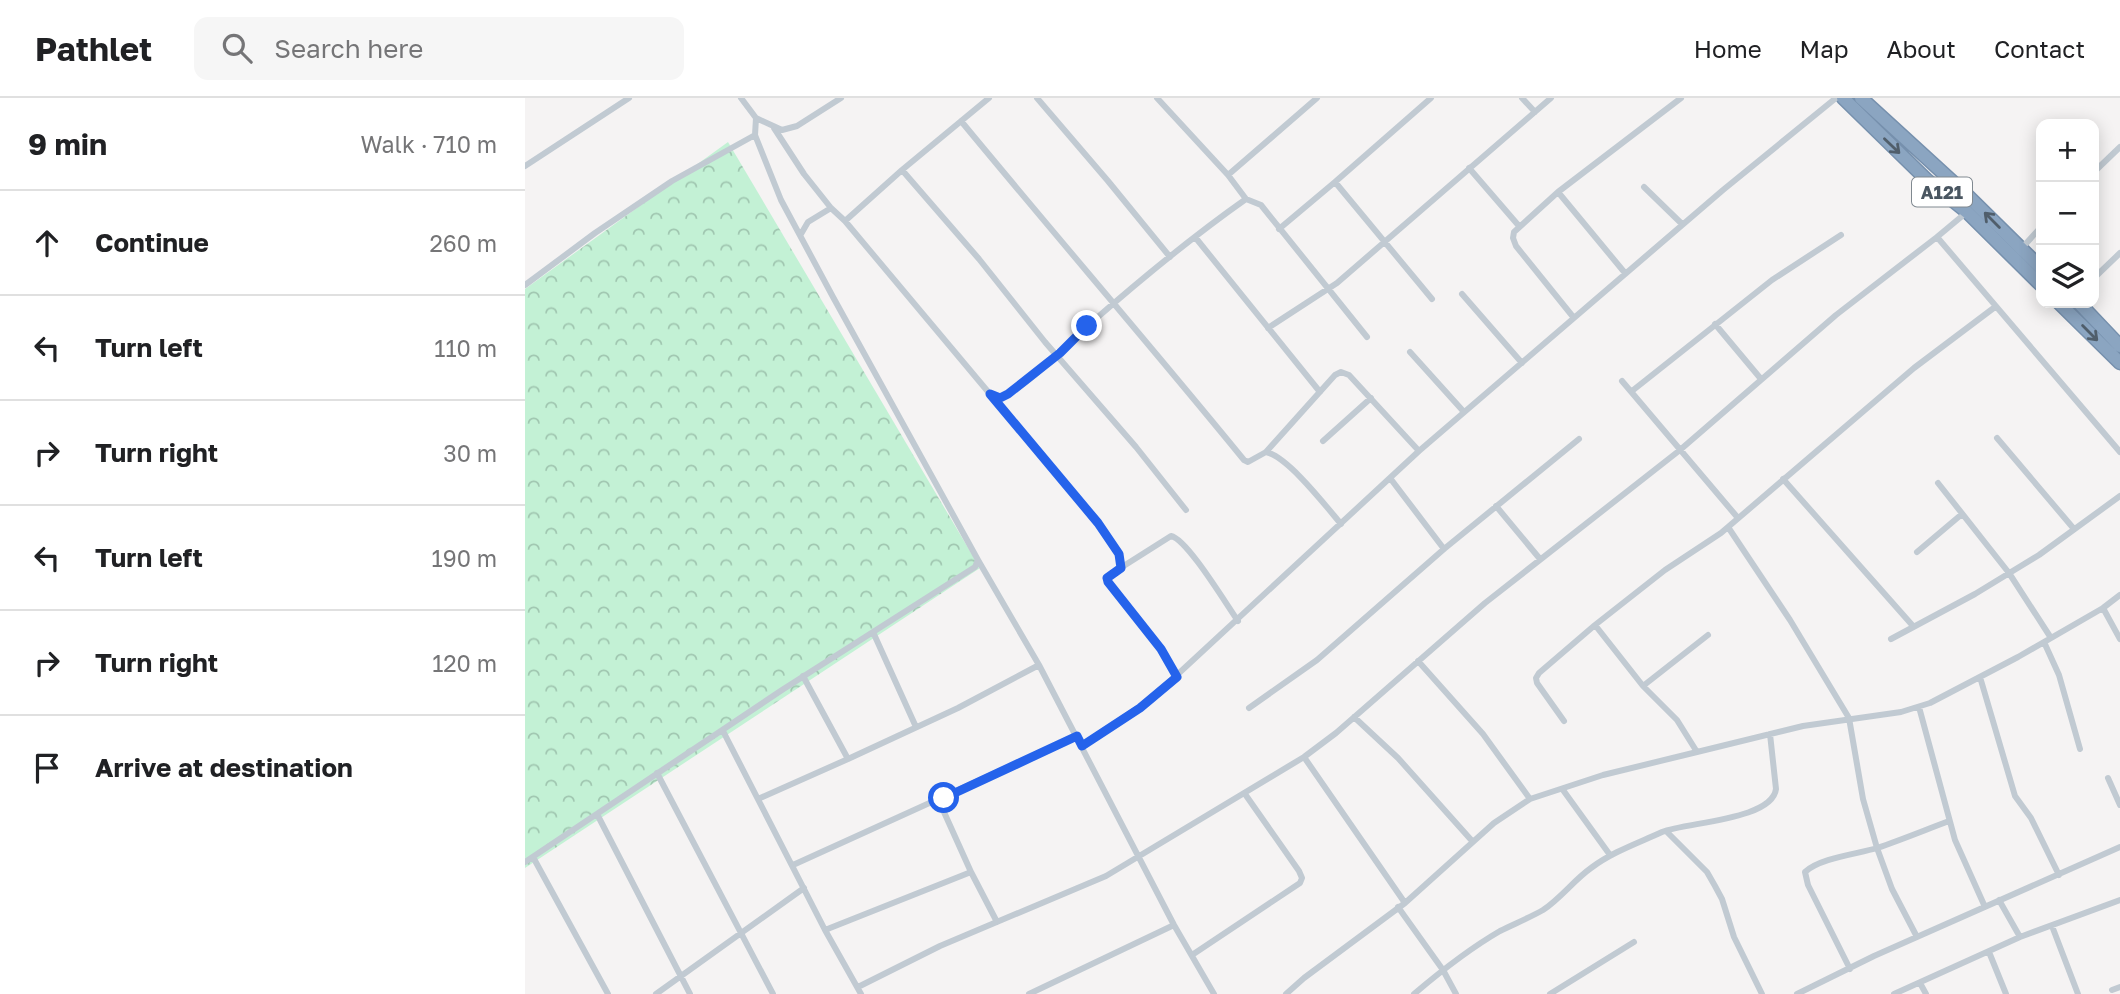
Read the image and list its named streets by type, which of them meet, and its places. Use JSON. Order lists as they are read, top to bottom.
{
  "streets": {
    "highway": ["A121"]
  },
  "page": {
    "header": "Pathlet",
    "search": "Search here",
    "nav": [
      "Home",
      "Map",
      "About",
      "Contact"
    ],
    "heading": ["9 min", "Walk · 710 m"],
    "map_buttons": ["+", "−"],
    "list": [
      ["Continue", "260 m"],
      ["Turn left", "110 m"],
      ["Turn right", "30 m"],
      ["Turn left", "190 m"],
      ["Turn right", "120 m"],
      "Arrive at destination"
    ]
  }
}
